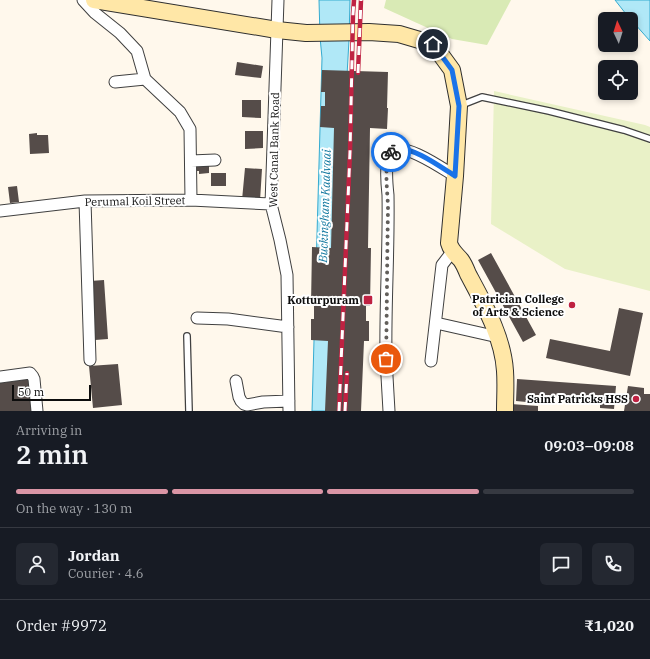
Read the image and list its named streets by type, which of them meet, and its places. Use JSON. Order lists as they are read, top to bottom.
{
  "streets": {
    "street": ["West Canal Bank Road", "Perumal Koil Street"]
  },
  "crossings": [
    ["West Canal Bank Road", "Perumal Koil Street"]
  ],
  "water": ["Buckingham Kaalvaai"],
  "places": {
    "transit": ["Kotturpuram"],
    "other": ["Patrician College of Arts & Science", "Saint Patricks HSS"]
  },
  "scale_bar": "50 m",
  "north": "top",
  "page": {
    "scale": "50 m",
    "heading": ["2 min", "Arriving in", "09:03–09:08"],
    "panel": [
      "Jordan",
      "Courier · 4.6",
      "Order #9972",
      "₹1,020"
    ],
    "bar": "On the way · 130 m"
  }
}
